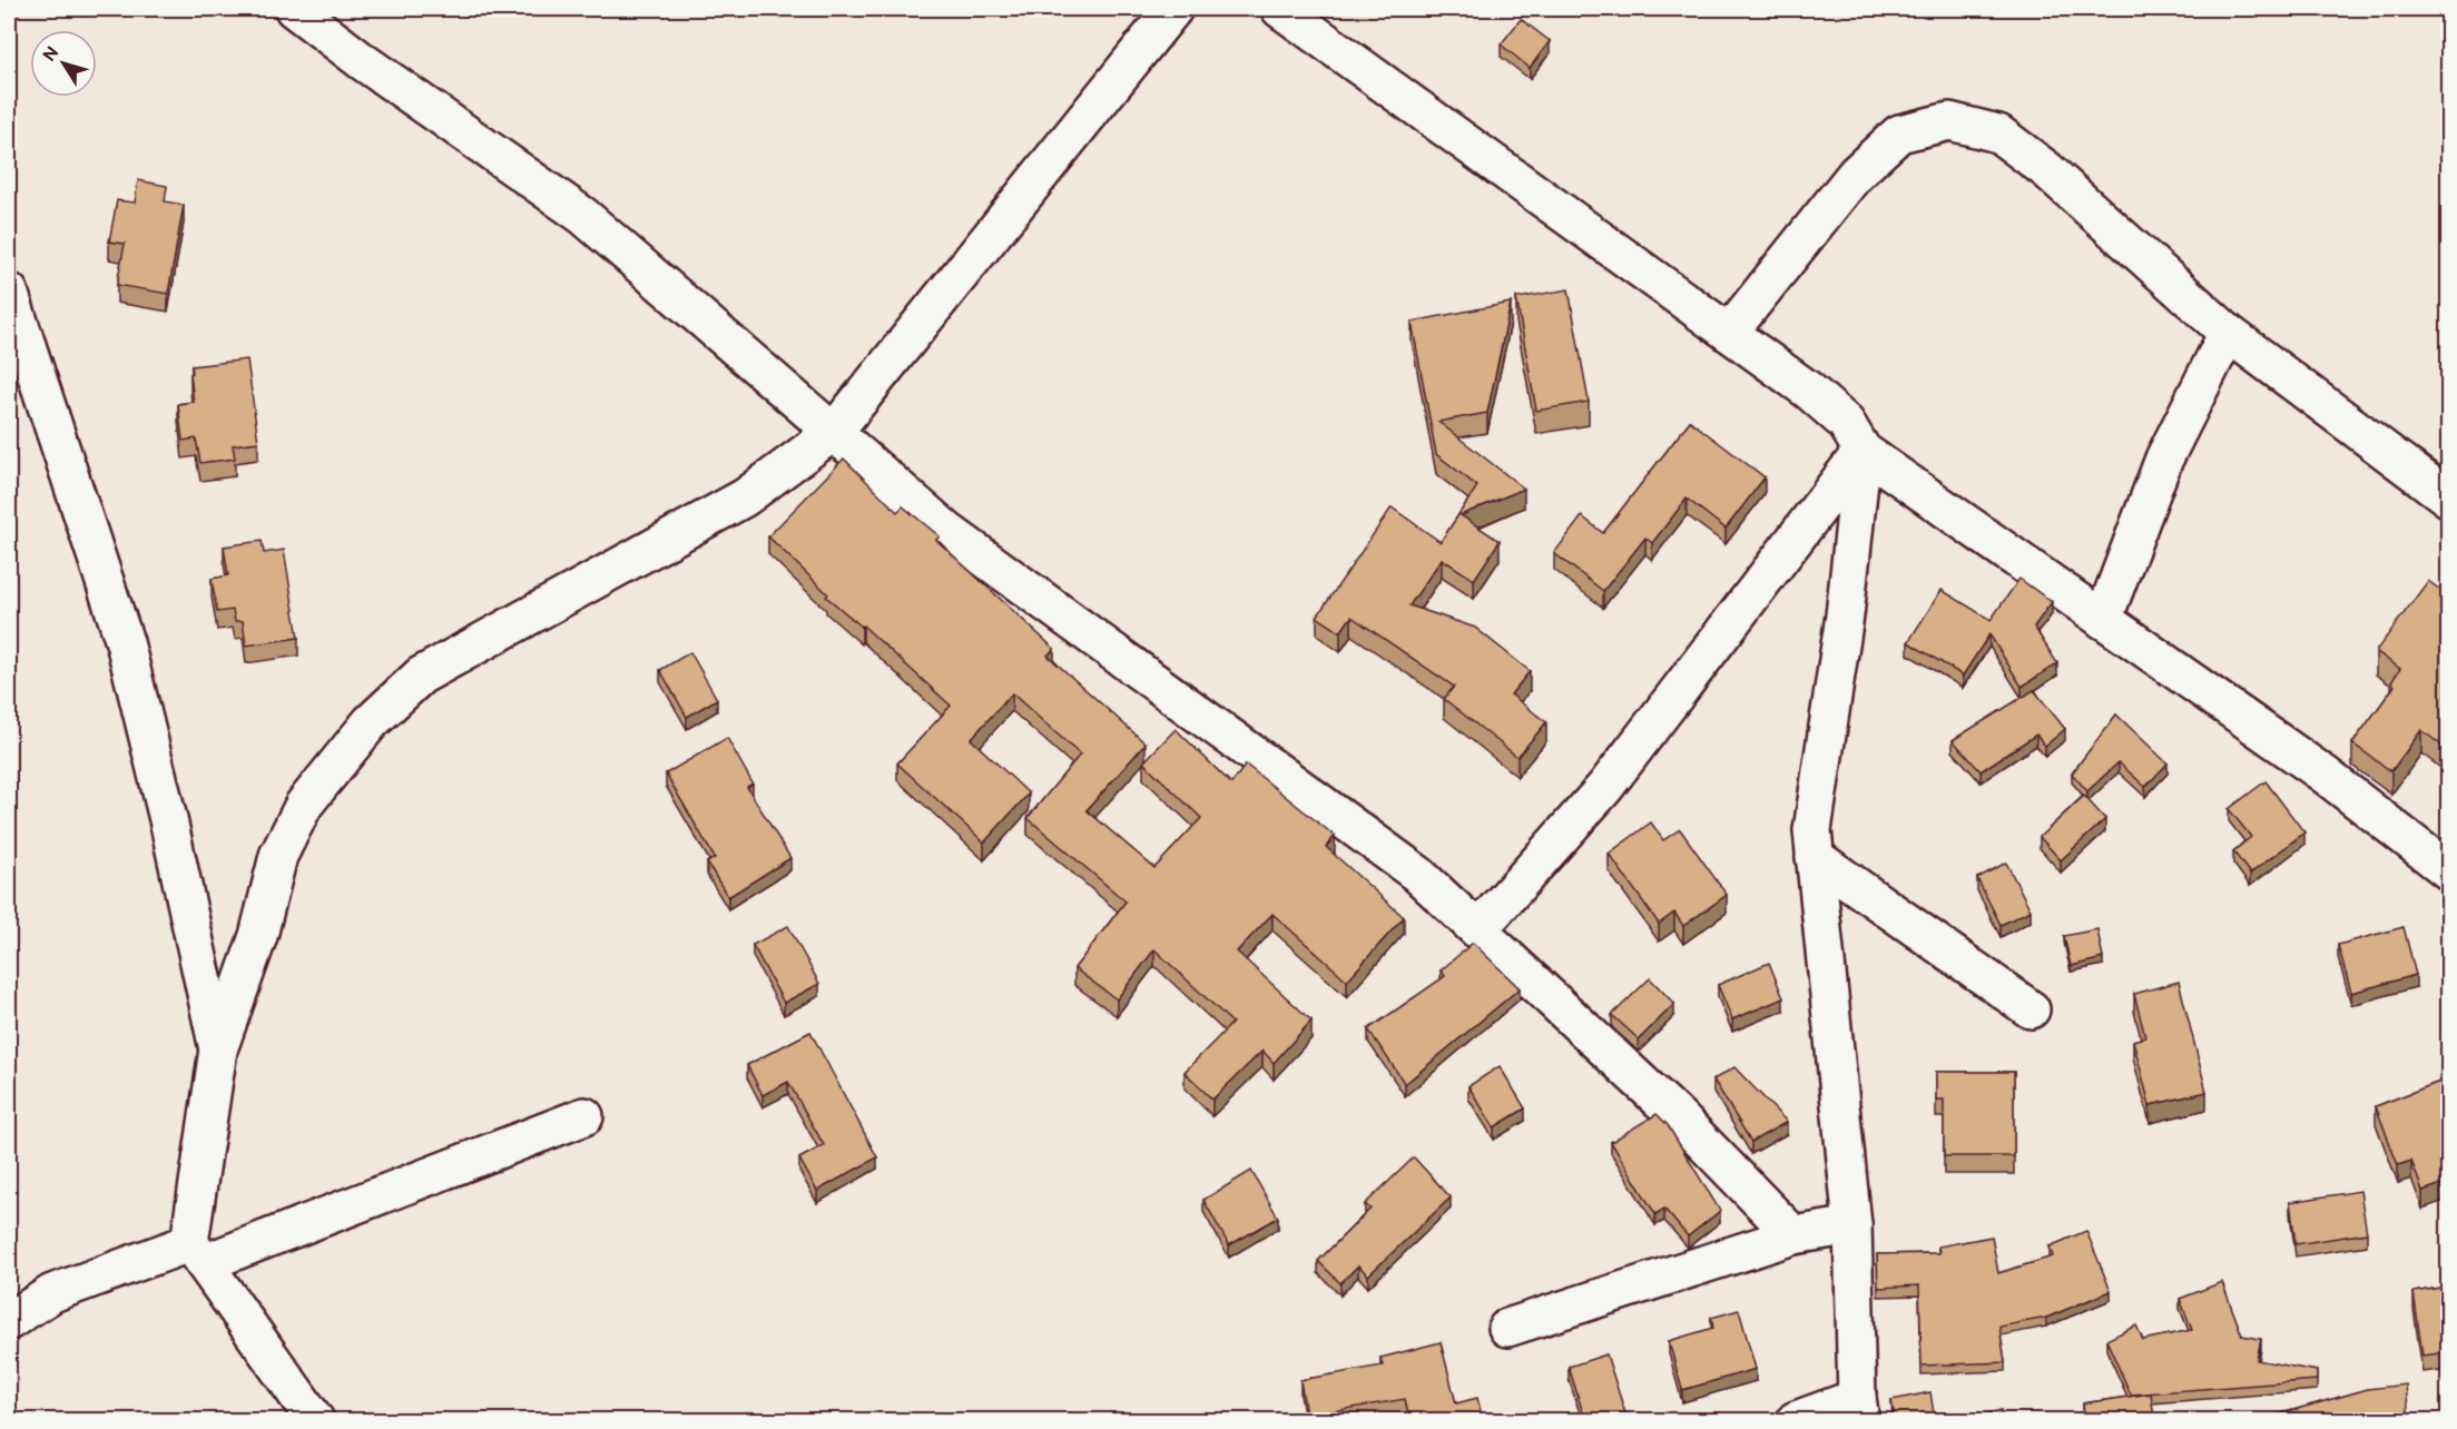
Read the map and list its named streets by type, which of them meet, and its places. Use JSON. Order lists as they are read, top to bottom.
{
  "north": "top left"
}
